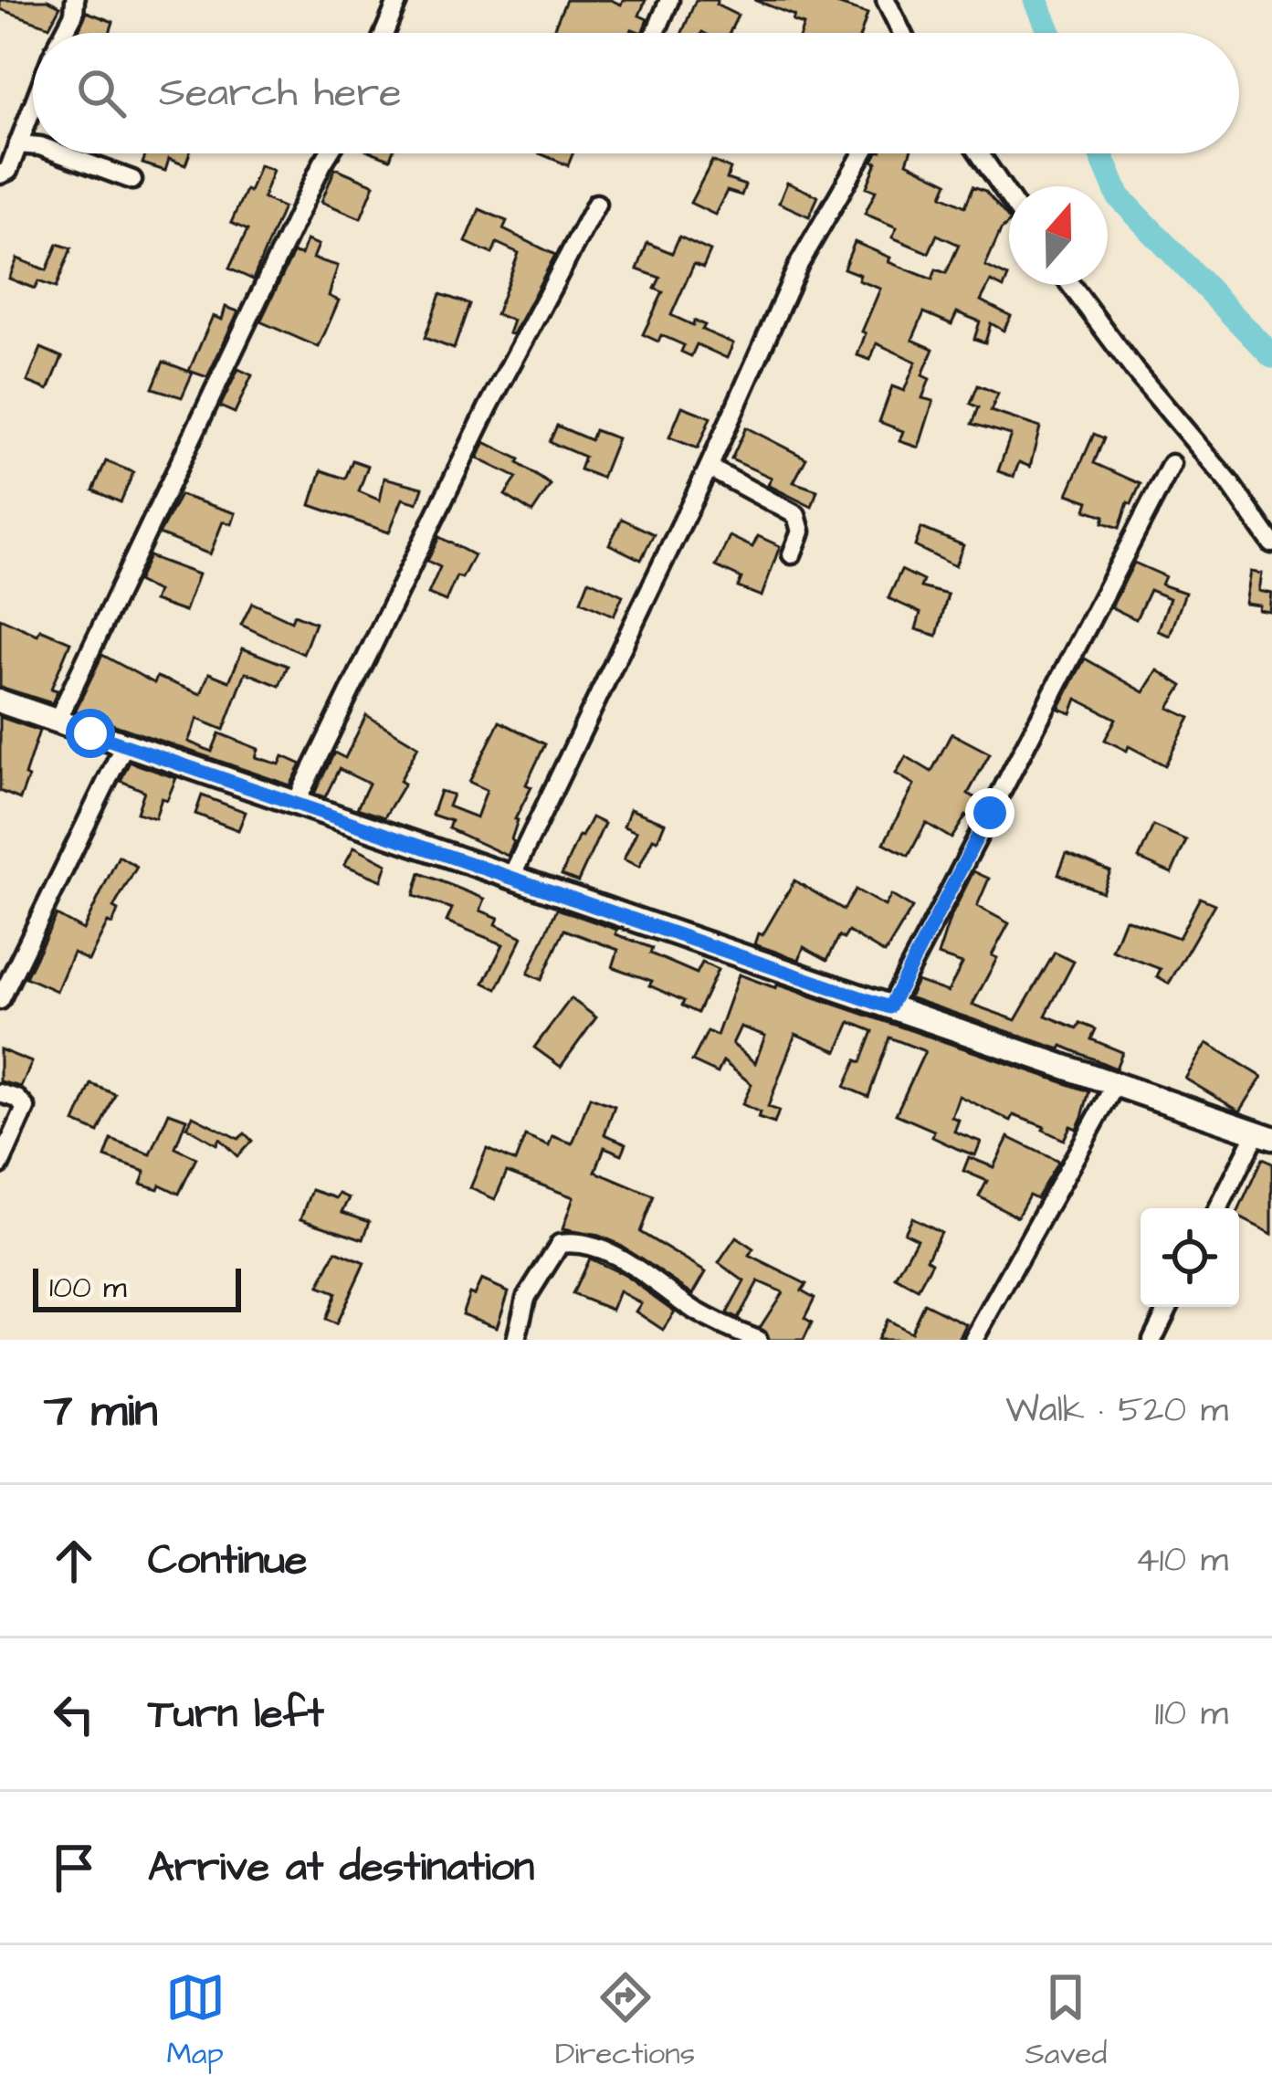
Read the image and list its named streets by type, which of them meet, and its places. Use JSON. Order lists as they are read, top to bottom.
{
  "scale_bar": "100 m",
  "north": "top",
  "page": {
    "search": "Search here",
    "scale": "100 m",
    "heading": ["7 min", "Walk · 520 m"],
    "list": [
      ["Continue", "410 m"],
      ["Turn left", "110 m"],
      "Arrive at destination"
    ],
    "nav": ["Map", "Directions", "Saved"]
  }
}
